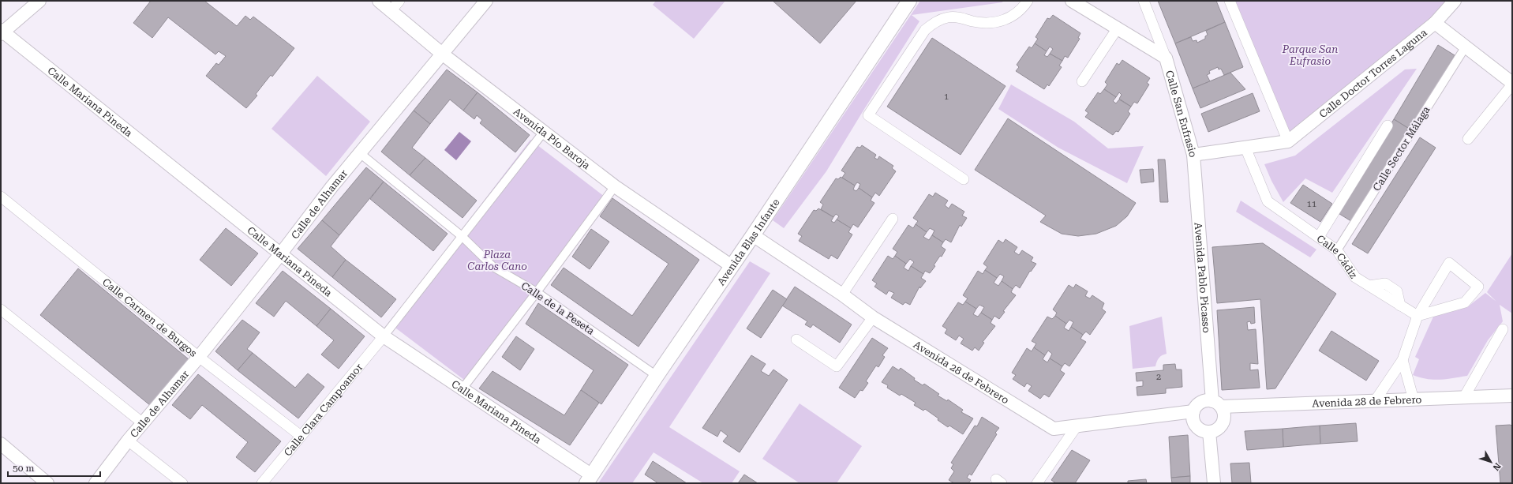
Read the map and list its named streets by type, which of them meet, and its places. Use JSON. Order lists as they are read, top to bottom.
{
  "streets": {
    "main road": ["Avenida Blas Infante"],
    "street": [
      "Calle Doctor Torres Laguna",
      "Calle Mariana Pineda",
      "Calle San Eufrasio",
      "Avenida Pío Baroja",
      "Calle Sector Málaga",
      "Calle de Alhamar",
      "Calle Cádiz",
      "Avenida Pablo Picasso",
      "Calle de la Peseta",
      "Calle Carmen de Burgos",
      "Avenida 28 de Febrero",
      "Calle Clara Campoamor"
    ]
  },
  "crossings": [
    ["Calle Doctor Torres Laguna", "Calle San Eufrasio"],
    ["Calle Mariana Pineda", "Calle de Alhamar"],
    ["Calle Mariana Pineda", "Avenida Blas Infante"],
    ["Calle Mariana Pineda", "Calle Clara Campoamor"],
    ["Calle San Eufrasio", "Calle Cádiz"],
    ["Calle San Eufrasio", "Avenida Pablo Picasso"],
    ["Avenida Pío Baroja", "Calle de Alhamar"],
    ["Avenida Pío Baroja", "Avenida Blas Infante"],
    ["Calle Sector Málaga", "Calle Cádiz"],
    ["Calle de Alhamar", "Calle de la Peseta"],
    ["Calle de Alhamar", "Calle Carmen de Burgos"],
    ["Avenida Blas Infante", "Calle de la Peseta"],
    ["Avenida Blas Infante", "Avenida 28 de Febrero"],
    ["Avenida Pablo Picasso", "Avenida 28 de Febrero"],
    ["Calle Carmen de Burgos", "Calle Clara Campoamor"]
  ],
  "parks": ["Parque San Eufrasio", "Plaza Carlos Cano"],
  "house_numbers": ["1", "11", "2"],
  "scale_bar": "50 m",
  "north": "bottom right"
}
